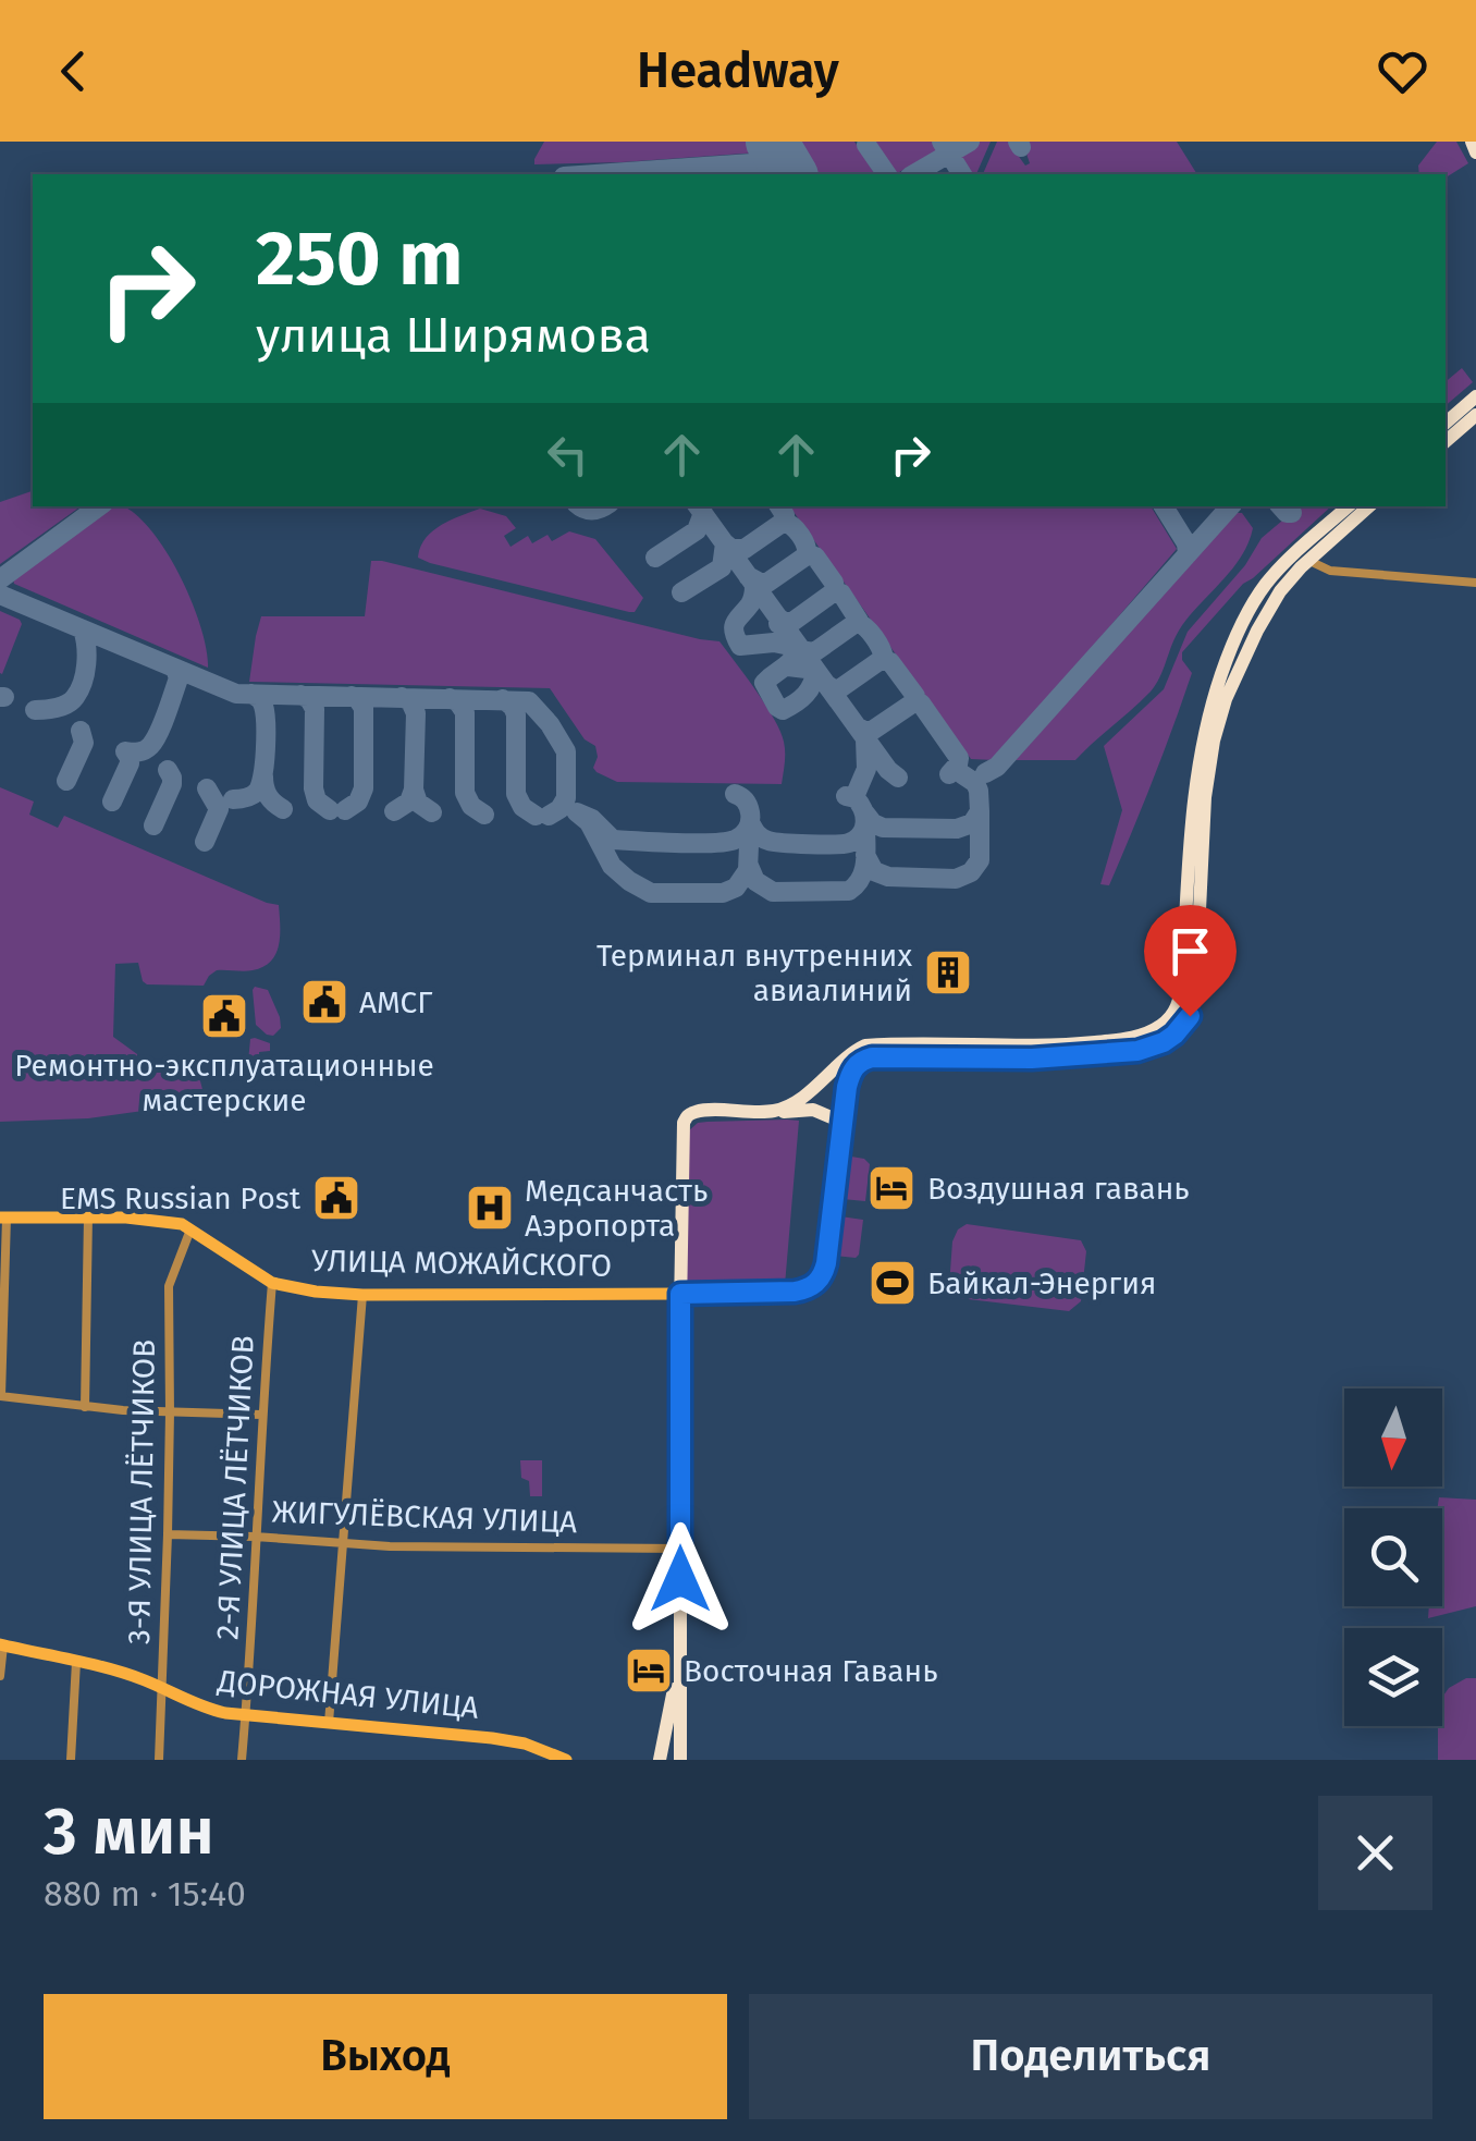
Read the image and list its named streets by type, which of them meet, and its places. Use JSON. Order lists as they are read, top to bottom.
{
  "streets": {
    "street": [
      "УЛИЦА МОЖАЙСКОГО",
      "2-Я УЛИЦА ЛЁТЧИКОВ",
      "3-Я УЛИЦА ЛЁТЧИКОВ",
      "ЖИГУЛЁВСКАЯ УЛИЦА",
      "ДОРОЖНАЯ УЛИЦА"
    ]
  },
  "crossings": [
    ["УЛИЦА МОЖАЙСКОГО", "2-Я УЛИЦА ЛЁТЧИКОВ"],
    ["УЛИЦА МОЖАЙСКОГО", "3-Я УЛИЦА ЛЁТЧИКОВ"],
    ["2-Я УЛИЦА ЛЁТЧИКОВ", "ЖИГУЛЁВСКАЯ УЛИЦА"],
    ["2-Я УЛИЦА ЛЁТЧИКОВ", "ДОРОЖНАЯ УЛИЦА"],
    ["3-Я УЛИЦА ЛЁТЧИКОВ", "ЖИГУЛЁВСКАЯ УЛИЦА"],
    ["3-Я УЛИЦА ЛЁТЧИКОВ", "ДОРОЖНАЯ УЛИЦА"]
  ],
  "places": {
    "building": ["Терминал внутренних авиалиний"],
    "public building": ["АМСГ", "Ремонтно-эксплуатационные мастерские", "EMS Russian Рost"],
    "hotel": ["Воздушная гавань", "Восточная Гавань"],
    "hospital": ["Медсанчасть Аэропорта"],
    "sports": ["Байкал-Энергия"]
  },
  "north": "bottom",
  "page": {
    "header": "Headway",
    "turn": ["250 m", "улица Ширямова"],
    "heading": ["3 мин", "880 m · 15:40"],
    "buttons": ["Выход", "Поделиться"]
  }
}
